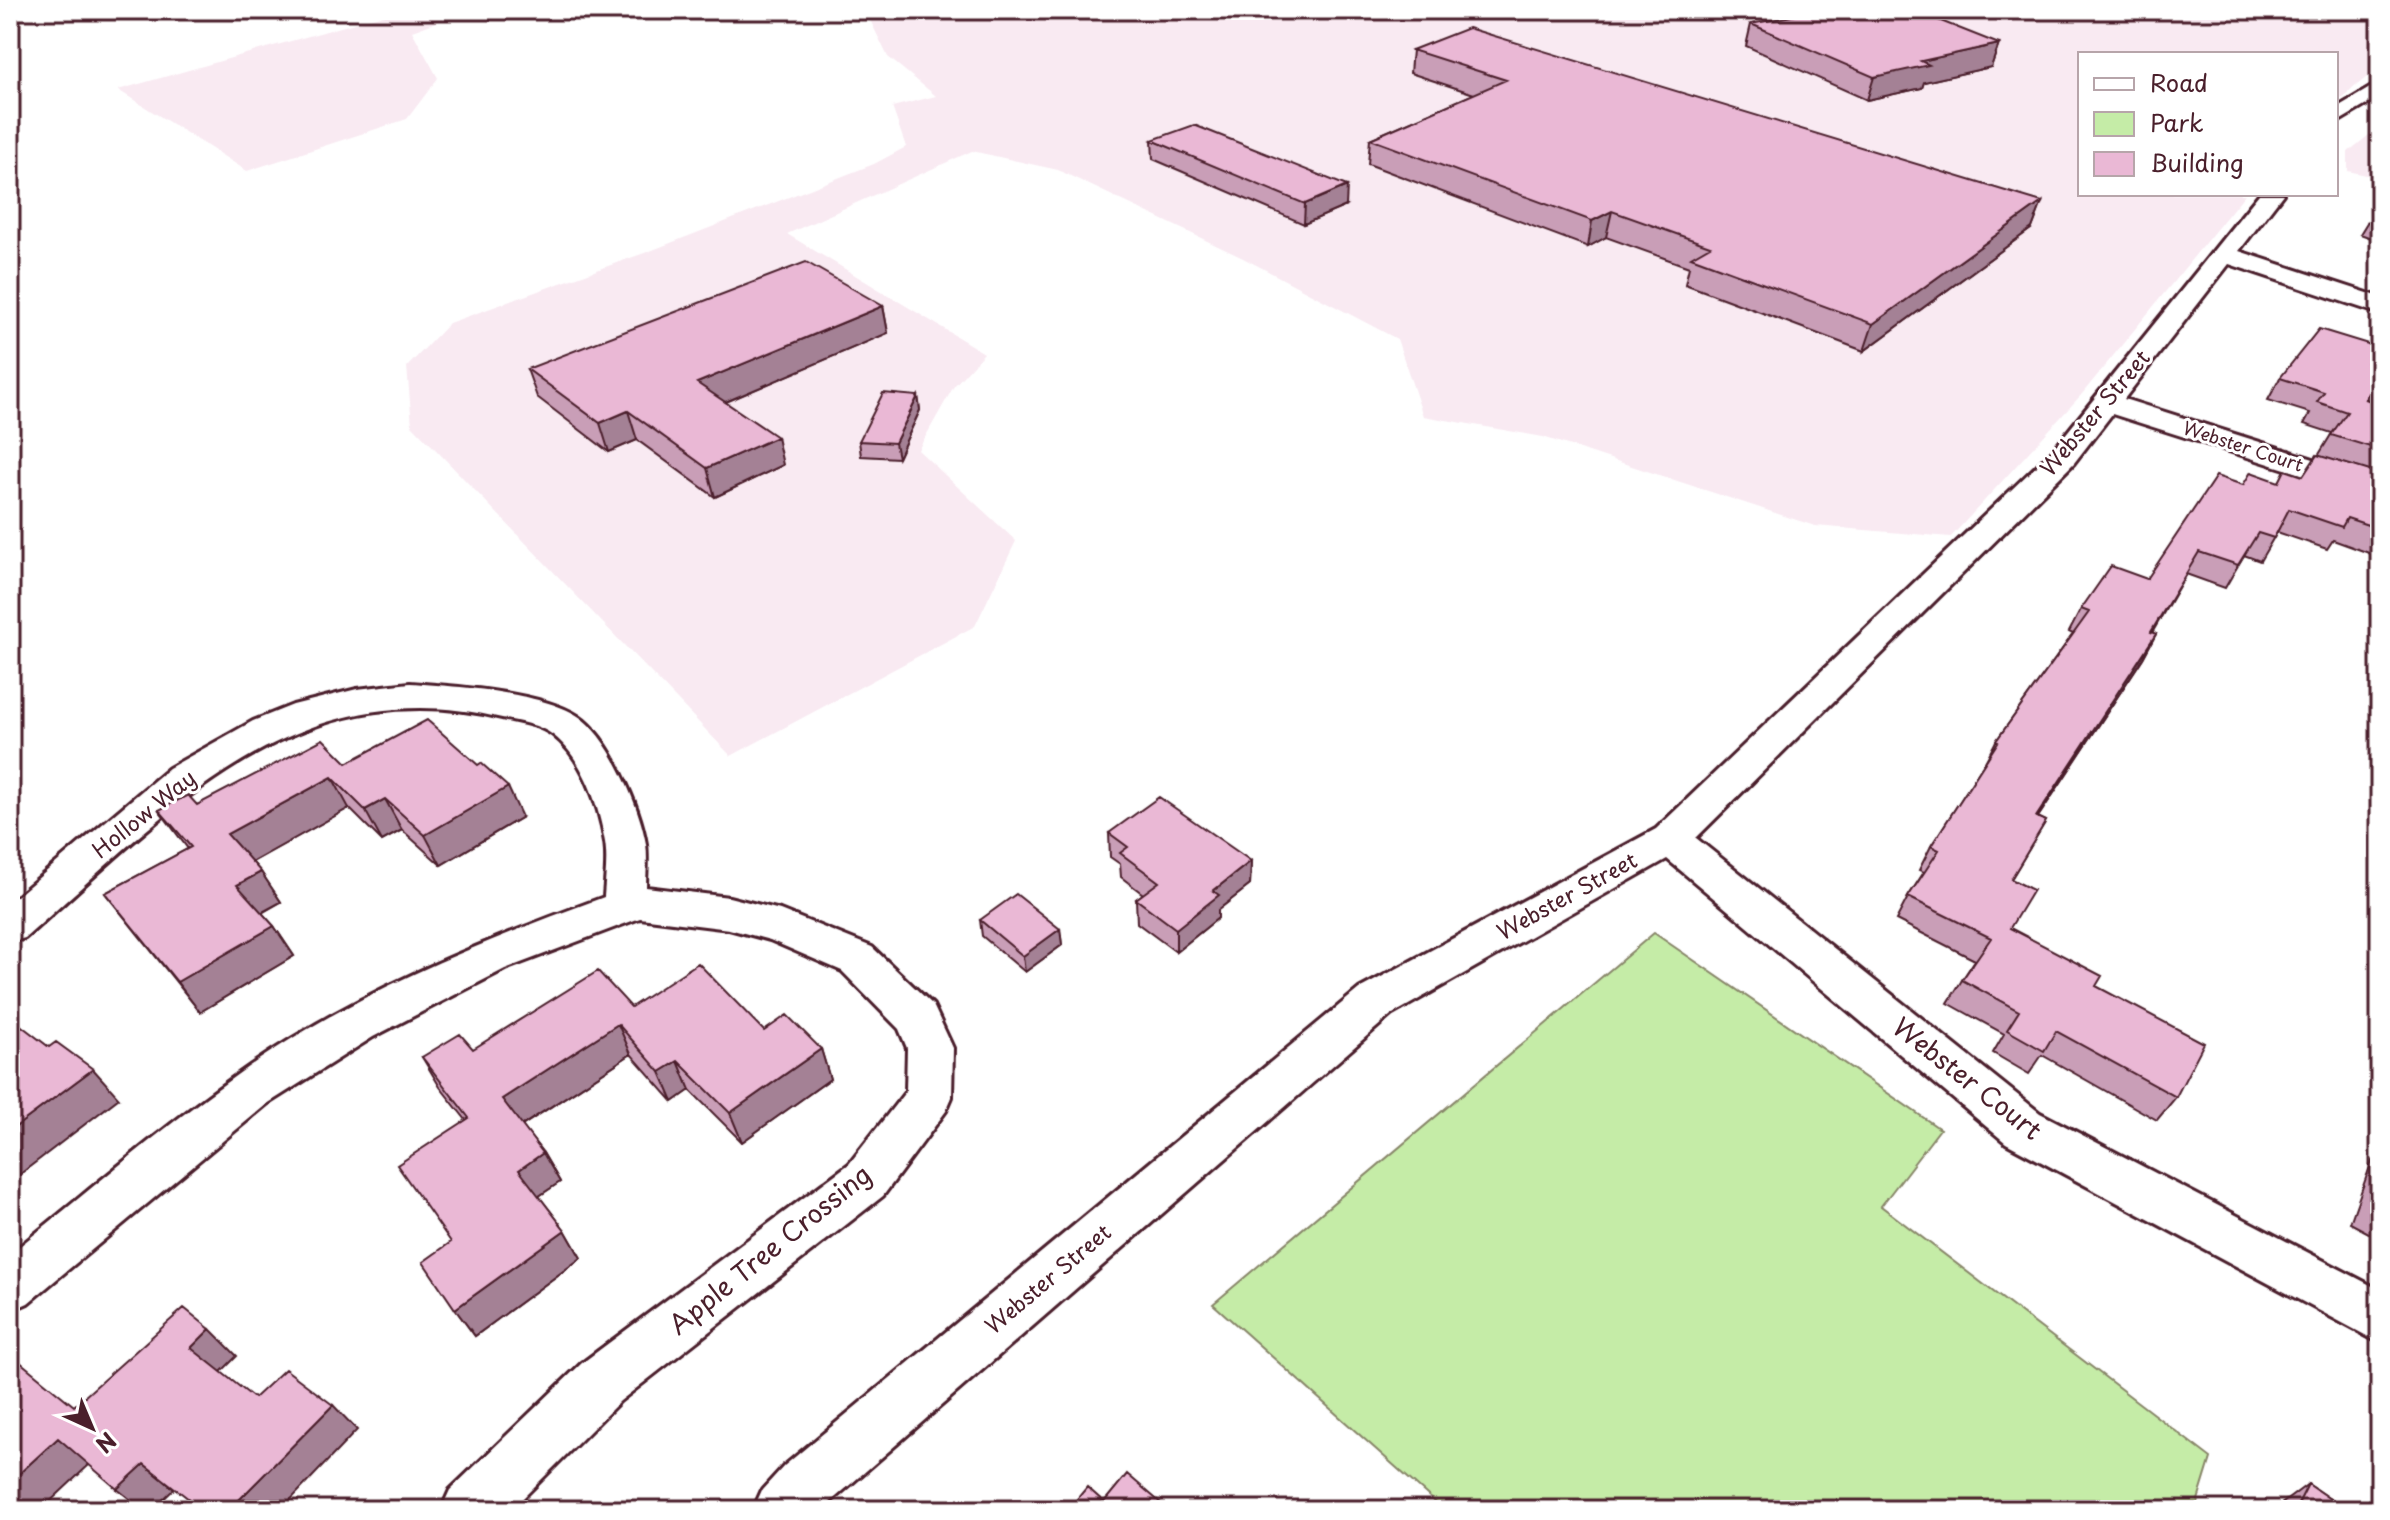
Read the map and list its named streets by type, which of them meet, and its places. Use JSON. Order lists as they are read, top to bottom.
{
  "streets": {
    "street": [
      "Webster Street",
      "Webster Court",
      "Hollow Way",
      "Apple Tree Crossing"
    ]
  },
  "crossings": [
    ["Webster Street", "Webster Court"],
    ["Hollow Way", "Apple Tree Crossing"]
  ],
  "legend": ["Road", "Park", "Building"],
  "north": "bottom right"
}
